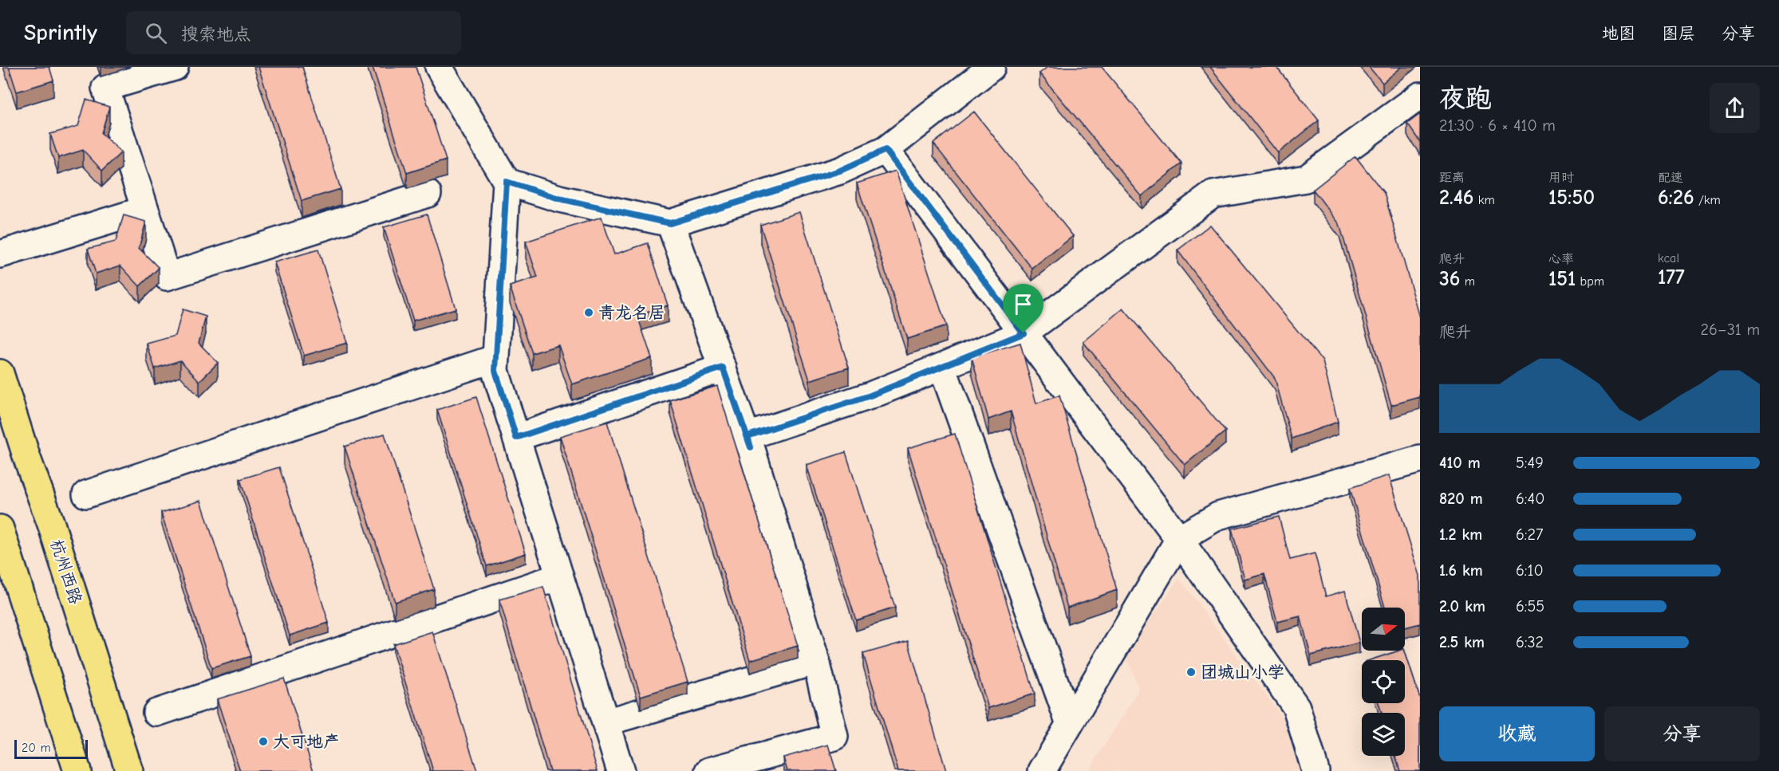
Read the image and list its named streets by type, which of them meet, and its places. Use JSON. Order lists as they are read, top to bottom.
{
  "streets": {
    "main road": ["杭州西路"]
  },
  "places": ["青龙名居", "团城山小学", "大可地产"],
  "scale_bar": "20 m",
  "north": "right",
  "page": {
    "header": "Sprintly",
    "search": "搜索地点",
    "nav": ["地图", "图层", "分享"],
    "heading": ["夜跑", "21:30 · 6 × 410 m"],
    "stats": [
      ["距离", "2.46 km"],
      ["用时", "15:50"],
      ["配速", "6:26 /km"],
      ["爬升", "36 m"],
      ["心率", "151 bpm"],
      ["kcal", "177"]
    ],
    "chart": ["爬升", "26–31 m"],
    "list": [
      {
        "name": "410 m",
        "note": "5:49"
      },
      {
        "name": "820 m",
        "note": "6:40"
      },
      {
        "name": "1.2 km",
        "note": "6:27"
      },
      {
        "name": "1.6 km",
        "note": "6:10"
      },
      {
        "name": "2.0 km",
        "note": "6:55"
      },
      {
        "name": "2.5 km",
        "note": "6:32"
      }
    ],
    "buttons": ["收藏", "分享"],
    "scale": "20 m"
  }
}
